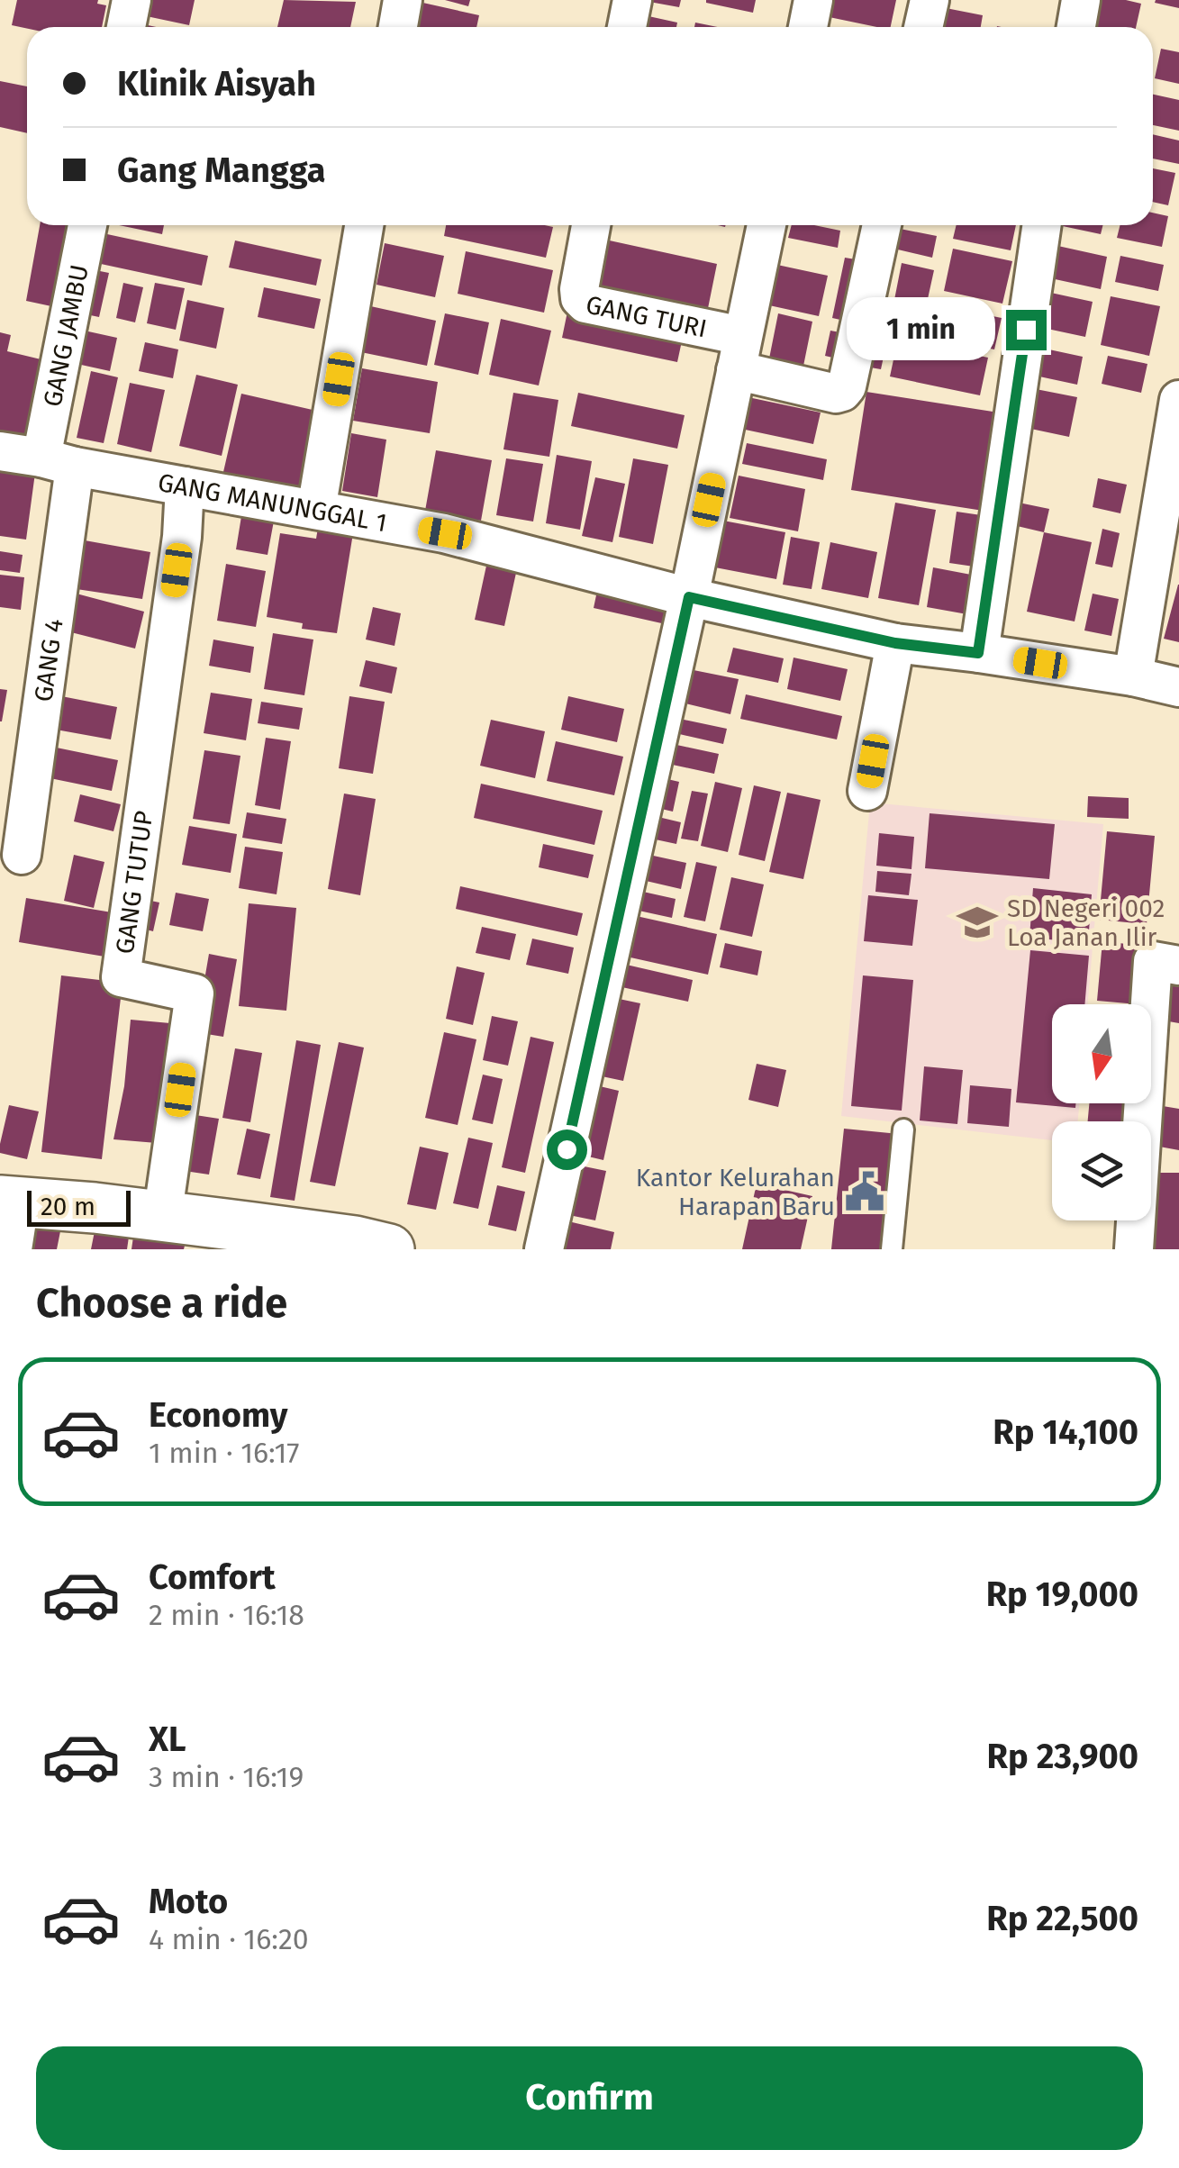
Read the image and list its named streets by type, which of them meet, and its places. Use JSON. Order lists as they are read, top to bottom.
{
  "streets": {
    "street": [
      "GANG TURI",
      "GANG JAMBU",
      "GANG MANUNGGAL 1",
      "GANG 4",
      "GANG TUTUP"
    ]
  },
  "crossings": [
    ["GANG JAMBU", "GANG MANUNGGAL 1"],
    ["GANG JAMBU", "GANG 4"],
    ["GANG MANUNGGAL 1", "GANG 4"],
    ["GANG MANUNGGAL 1", "GANG TUTUP"]
  ],
  "places": {
    "school or university": ["SD Negeri 002 Loa Janan Ilir"],
    "public building": ["Kantor Kelurahan Harapan Baru"]
  },
  "scale_bar": "20 m",
  "north": "bottom",
  "page": {
    "banner": ["Klinik Aisyah", "Gang Mangga"],
    "bubble": "1 min",
    "scale": "20 m",
    "heading": "Choose a ride",
    "list": [
      {
        "name": "Economy",
        "note": "1 min · 16:17",
        "value": "Rp 14,100"
      },
      {
        "name": "Comfort",
        "note": "2 min · 16:18",
        "value": "Rp 19,000"
      },
      {
        "name": "XL",
        "note": "3 min · 16:19",
        "value": "Rp 23,900"
      },
      {
        "name": "Moto",
        "note": "4 min · 16:20",
        "value": "Rp 22,500"
      }
    ],
    "buttons": "Confirm"
  }
}
